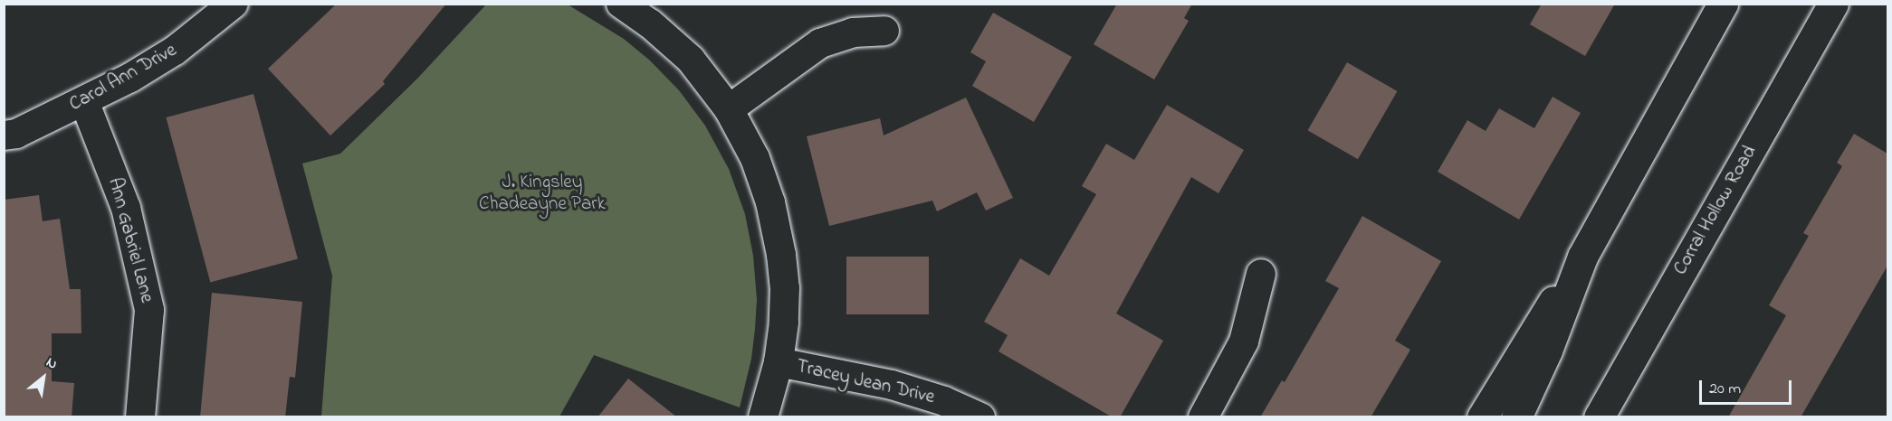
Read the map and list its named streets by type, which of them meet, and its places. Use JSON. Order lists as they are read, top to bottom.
{
  "streets": {
    "main road": ["Corral Hollow Road"],
    "street": ["Carol Ann Drive", "Ann Gabriel Lane", "Tracey Jean Drive"]
  },
  "crossings": [
    ["Carol Ann Drive", "Ann Gabriel Lane"]
  ],
  "parks": ["J. Kingsley Chadeayne Park"],
  "scale_bar": "20 m",
  "north": "top right"
}
